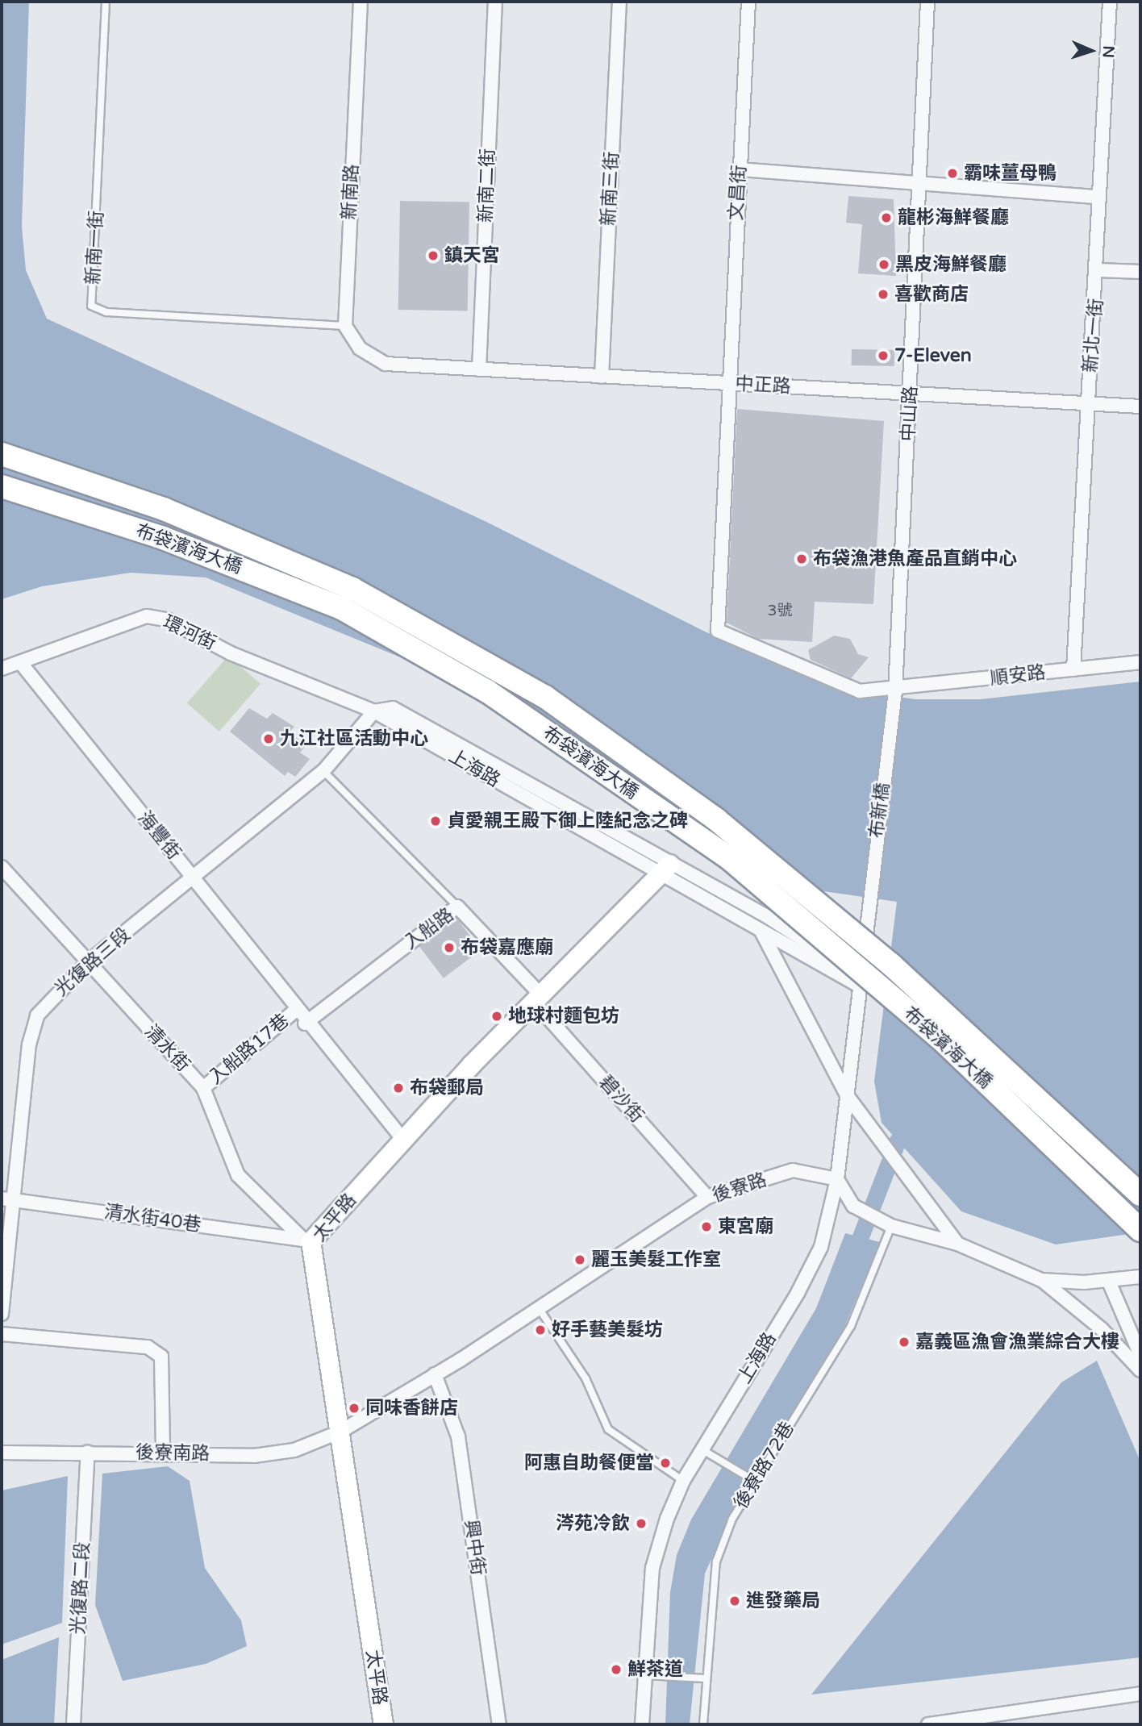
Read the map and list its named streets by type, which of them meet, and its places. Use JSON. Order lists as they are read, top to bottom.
{
  "streets": {
    "highway": ["布袋濱海大橋"],
    "main road": ["太平路"],
    "street": [
      "新南二街",
      "新南三街",
      "新南路",
      "文昌街",
      "新北一街",
      "中正路",
      "中山路",
      "環河街",
      "順安路",
      "上海路",
      "布新橋",
      "海豐街",
      "入船路",
      "光復路三段",
      "清水街",
      "入船路17巷",
      "碧沙街",
      "後寮路",
      "清水街40巷",
      "後寮南路",
      "興中街",
      "光復路二段"
    ],
    "lane": ["新南一街", "後寮路72巷"]
  },
  "crossings": [
    ["新南二街", "中正路"],
    ["新南三街", "中正路"],
    ["新南路", "新南一街"],
    ["新南路", "中正路"],
    ["文昌街", "中正路"],
    ["文昌街", "中山路"],
    ["文昌街", "順安路"],
    ["文昌街", "布新橋"],
    ["新南一街", "中正路"],
    ["新北一街", "中正路"],
    ["新北一街", "順安路"],
    ["中正路", "中山路"],
    ["中山路", "順安路"],
    ["中山路", "布新橋"],
    ["環河街", "上海路"],
    ["環河街", "海豐街"],
    ["環河街", "光復路三段"],
    ["順安路", "布新橋"],
    ["上海路", "布新橋"],
    ["上海路", "光復路三段"],
    ["上海路", "後寮路"],
    ["上海路", "太平路"],
    ["海豐街", "光復路三段"],
    ["海豐街", "入船路17巷"],
    ["入船路", "碧沙街"],
    ["入船路", "太平路"],
    ["光復路三段", "清水街"],
    ["光復路三段", "清水街40巷"],
    ["清水街", "入船路17巷"],
    ["清水街", "太平路"],
    ["清水街", "清水街40巷"],
    ["碧沙街", "後寮路"],
    ["碧沙街", "太平路"],
    ["後寮路", "太平路"],
    ["後寮路", "後寮南路"],
    ["後寮路", "興中街"],
    ["太平路", "清水街40巷"],
    ["太平路", "後寮南路"],
    ["後寮南路", "光復路二段"]
  ],
  "places": [
    "霸味薑母鴨",
    "龍彬海鮮餐廳",
    "鎮天宮",
    "黑皮海鮮餐廳",
    "喜歡商店",
    "7-Eleven",
    "布袋漁港魚產品直銷中心",
    "九江社區活動中心",
    "貞愛親王殿下御上陸紀念之碑",
    "布袋嘉應廟",
    "地球村麵包坊",
    "布袋郵局",
    "東宮廟",
    "麗玉美髮工作室",
    "好手藝美髮坊",
    "嘉義區漁會漁業綜合大樓",
    "同味香餅店",
    "阿惠自助餐便當",
    "涔苑冷飲",
    "進發藥局",
    "鮮茶道"
  ],
  "house_numbers": ["3號"],
  "north": "right"
}
